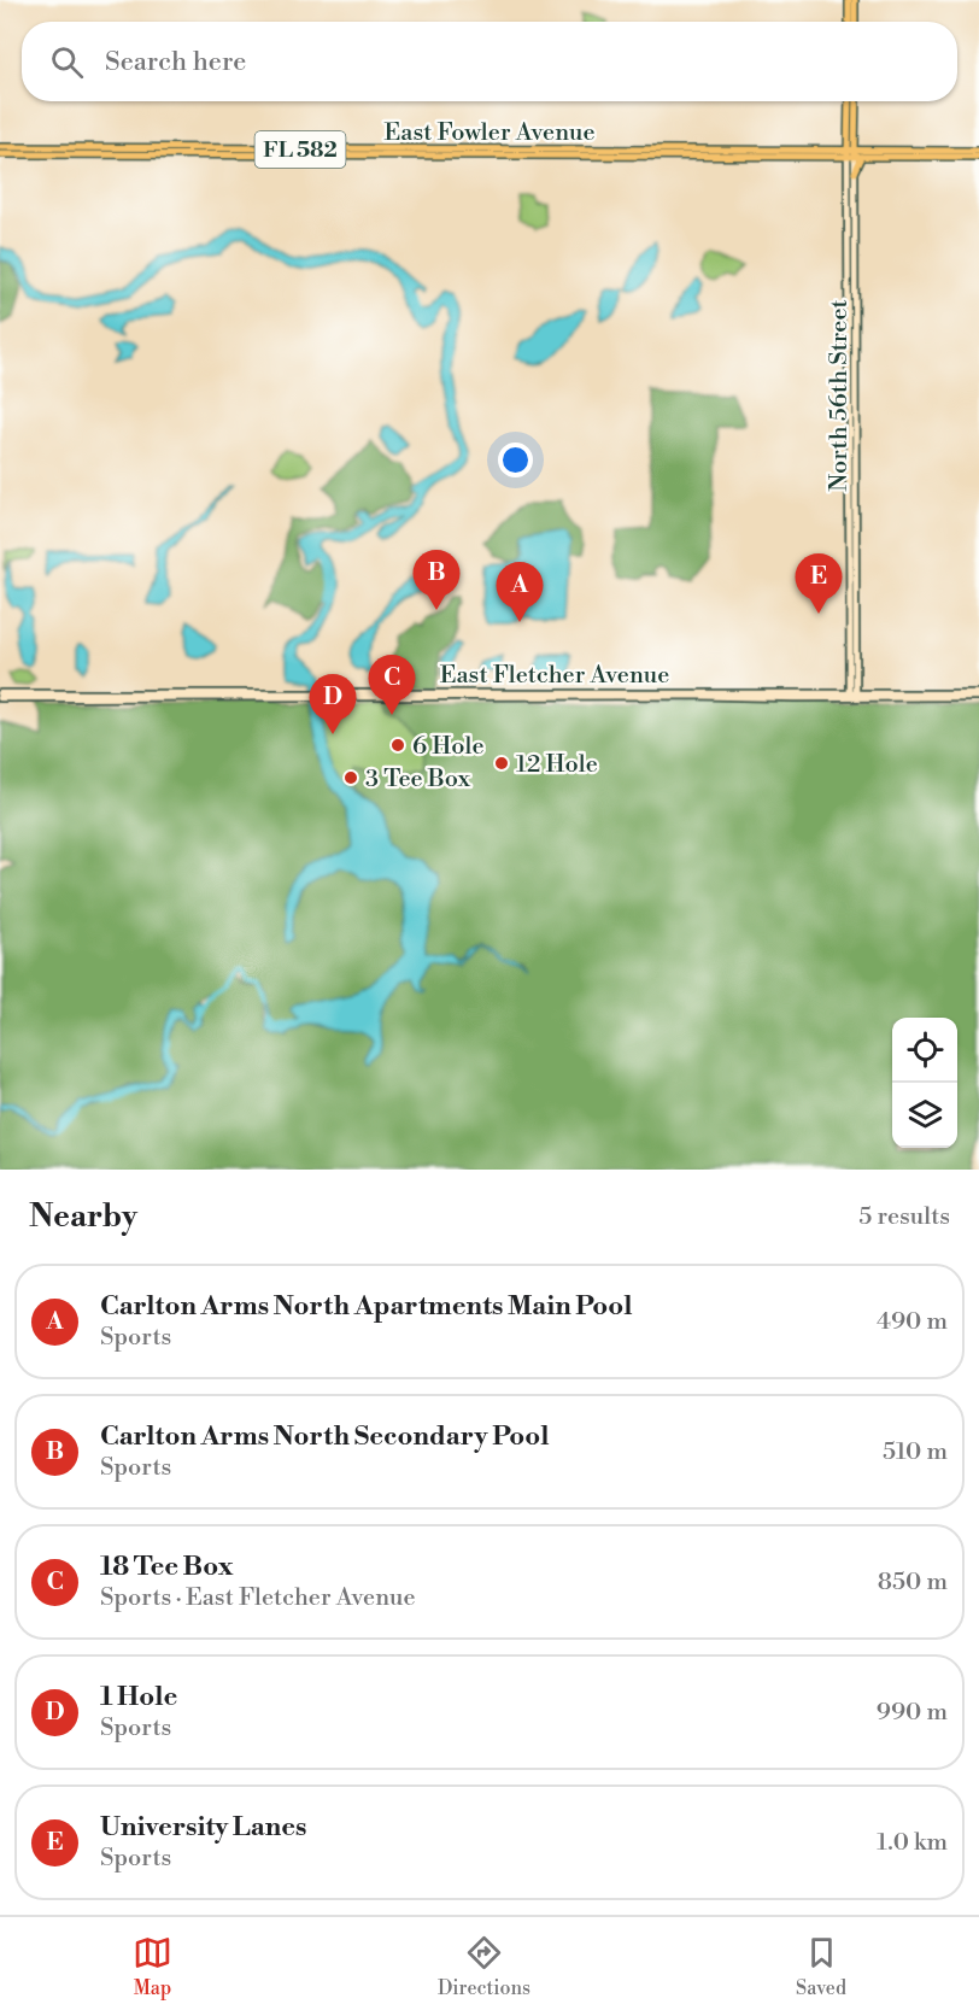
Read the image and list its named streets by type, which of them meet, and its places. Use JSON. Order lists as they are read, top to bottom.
{
  "streets": {
    "main road": [
      "East Fowler Avenue",
      "FL 582",
      "North 56th Street",
      "East Fletcher Avenue"
    ]
  },
  "crossings": [
    ["East Fowler Avenue", "North 56th Street"],
    ["North 56th Street", "East Fletcher Avenue"]
  ],
  "places": ["6 Hole", "12 Hole", "3 Tee Box"],
  "page": {
    "search": "Search here",
    "pins": [
      "B",
      "E",
      "A",
      "C",
      "D"
    ],
    "heading": ["Nearby", "5 results"],
    "list": [
      {
        "mark": "A",
        "name": "Carlton Arms North Apartments Main Pool",
        "note": "Sports",
        "value": "490 m"
      },
      {
        "mark": "B",
        "name": "Carlton Arms North Secondary Pool",
        "note": "Sports",
        "value": "510 m"
      },
      {
        "mark": "C",
        "name": "18 Tee Box",
        "note": "Sports · East Fletcher Avenue",
        "value": "850 m"
      },
      {
        "mark": "D",
        "name": "1 Hole",
        "note": "Sports",
        "value": "990 m"
      },
      {
        "mark": "E",
        "name": "University Lanes",
        "note": "Sports",
        "value": "1.0 km"
      }
    ],
    "nav": ["Map", "Directions", "Saved"]
  }
}
